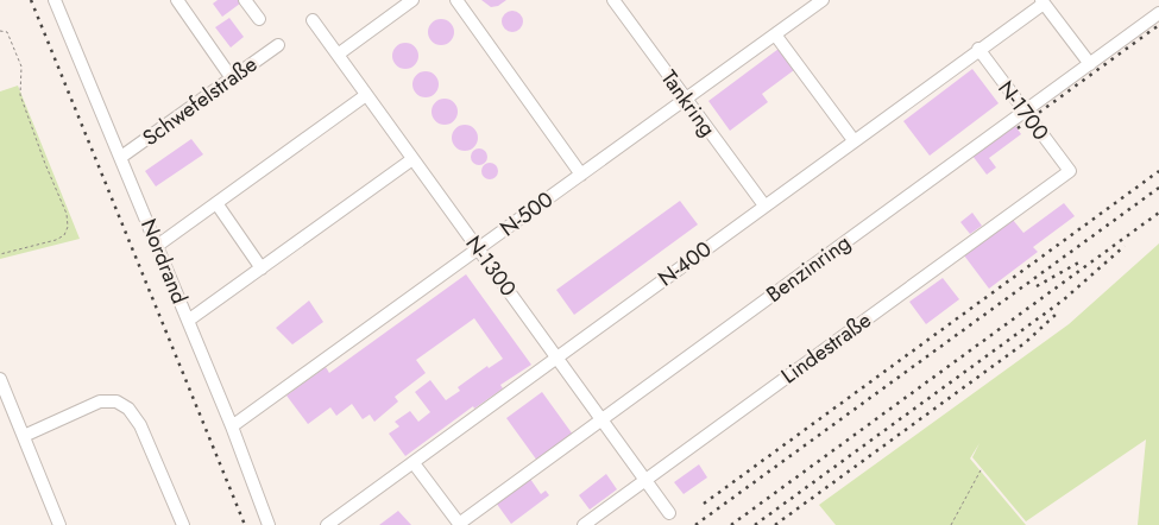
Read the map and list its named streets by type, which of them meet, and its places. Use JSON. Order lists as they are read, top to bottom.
{
  "streets": {
    "lane": [
      "Schwefelstraße",
      "Tankring",
      "N-1700",
      "N-500",
      "Nordrand",
      "N-400",
      "N-1300",
      "Benzinring",
      "Lindestraße"
    ]
  },
  "crossings": [
    ["Schwefelstraße", "Nordrand"],
    ["Tankring", "N-500"],
    ["Tankring", "N-400"],
    ["N-1700", "N-400"],
    ["N-1700", "Benzinring"],
    ["N-1700", "Lindestraße"],
    ["N-500", "Nordrand"],
    ["N-500", "N-1300"],
    ["N-400", "N-1300"],
    ["N-1300", "Benzinring"],
    ["N-1300", "Lindestraße"]
  ]
}
